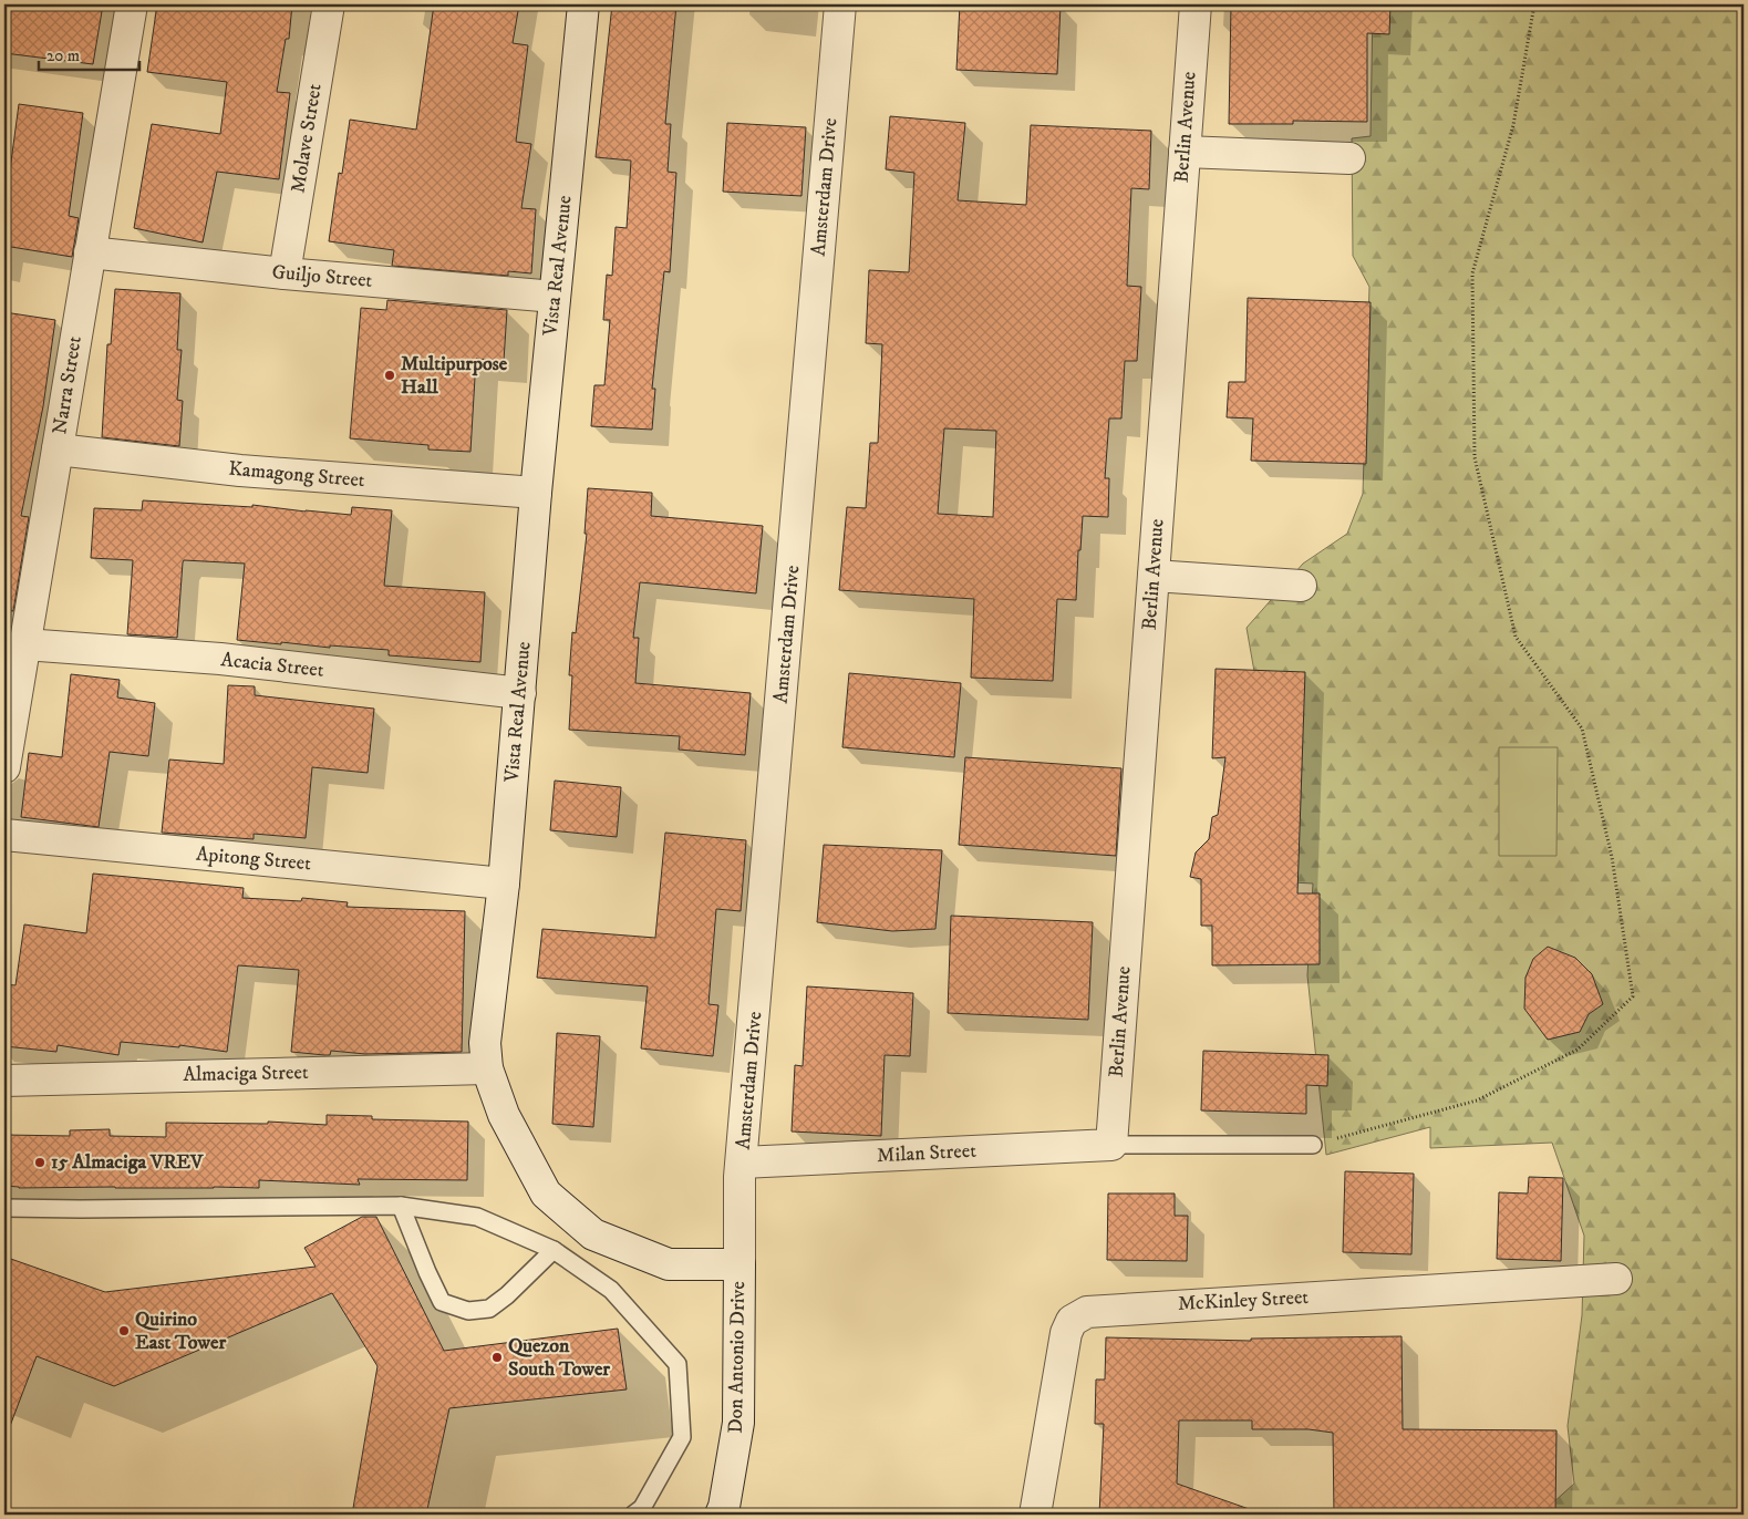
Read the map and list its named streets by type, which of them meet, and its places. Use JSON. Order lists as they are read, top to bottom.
{
  "streets": {
    "street": [
      "Berlin Avenue",
      "Molave Street",
      "Amsterdam Drive",
      "Vista Real Avenue",
      "Guiljo Street",
      "Narra Street",
      "Kamagong Street",
      "Acacia Street",
      "Apitong Street",
      "Almaciga Street",
      "Milan Street",
      "McKinley Street",
      "Don Antonio Drive"
    ]
  },
  "crossings": [
    ["Berlin Avenue", "Milan Street"],
    ["Molave Street", "Guiljo Street"],
    ["Amsterdam Drive", "Vista Real Avenue"],
    ["Amsterdam Drive", "Milan Street"],
    ["Amsterdam Drive", "Don Antonio Drive"],
    ["Vista Real Avenue", "Guiljo Street"],
    ["Vista Real Avenue", "Kamagong Street"],
    ["Vista Real Avenue", "Acacia Street"],
    ["Vista Real Avenue", "Apitong Street"],
    ["Vista Real Avenue", "Almaciga Street"],
    ["Vista Real Avenue", "Don Antonio Drive"],
    ["Guiljo Street", "Narra Street"],
    ["Narra Street", "Kamagong Street"],
    ["Narra Street", "Acacia Street"]
  ],
  "places": [
    "Multipurpose Hall",
    "15 Almaciga VREV",
    "Quirino East Tower",
    "Quezon South Tower"
  ],
  "scale_bar": "20 m"
}
